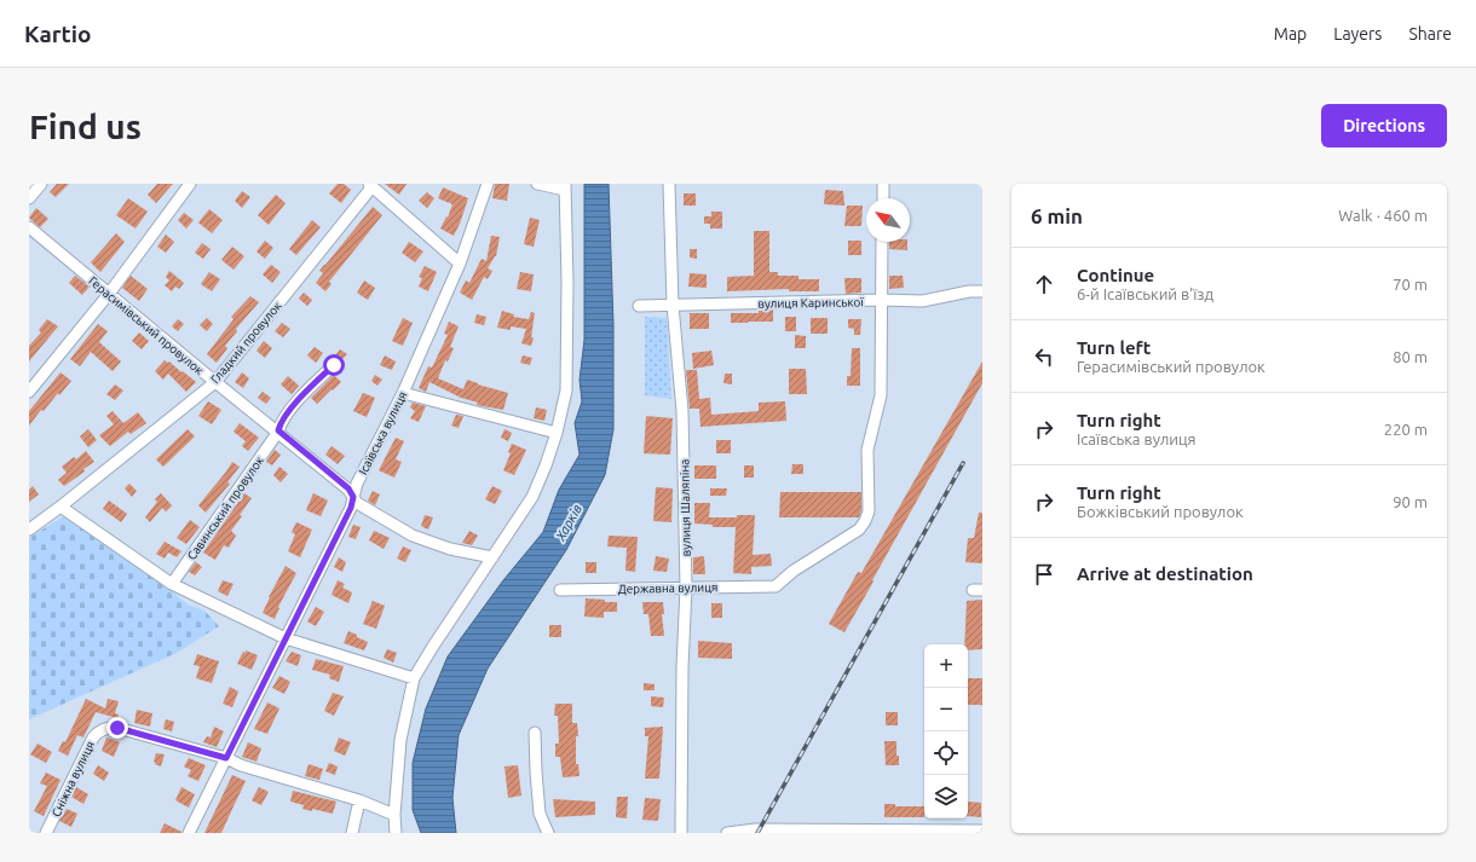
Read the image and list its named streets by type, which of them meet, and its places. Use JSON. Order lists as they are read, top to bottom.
{
  "streets": {
    "street": [
      "вулиця Каринської",
      "Герасимівський провулок",
      "Гладкий провулок",
      "Ісаївська вулиця",
      "Савинський провулок",
      "вулиця Шаляпіна",
      "Державна вулиця",
      "Сніжна вулиця"
    ]
  },
  "crossings": [
    ["вулиця Каринської", "вулиця Шаляпіна"],
    ["вулиця Каринської", "Державна вулиця"],
    ["Герасимівський провулок", "Гладкий провулок"],
    ["Герасимівський провулок", "Ісаївська вулиця"],
    ["Герасимівський провулок", "Савинський провулок"],
    ["Ісаївська вулиця", "Сніжна вулиця"],
    ["вулиця Шаляпіна", "Державна вулиця"]
  ],
  "water": ["Харків"],
  "north": "top left",
  "page": {
    "header": "Kartio",
    "nav": ["Map", "Layers", "Share"],
    "buttons": "Directions",
    "title": "Find us",
    "heading": ["6 min", "Walk · 460 m"],
    "list": [
      ["Continue", "6-й Ісаївський в’їзд", "70 m"],
      ["Turn left", "Герасимівський провулок", "80 m"],
      ["Turn right", "Ісаївська вулиця", "220 m"],
      ["Turn right", "Божківський провулок", "90 m"],
      "Arrive at destination"
    ],
    "map_buttons": ["+", "−"]
  }
}
